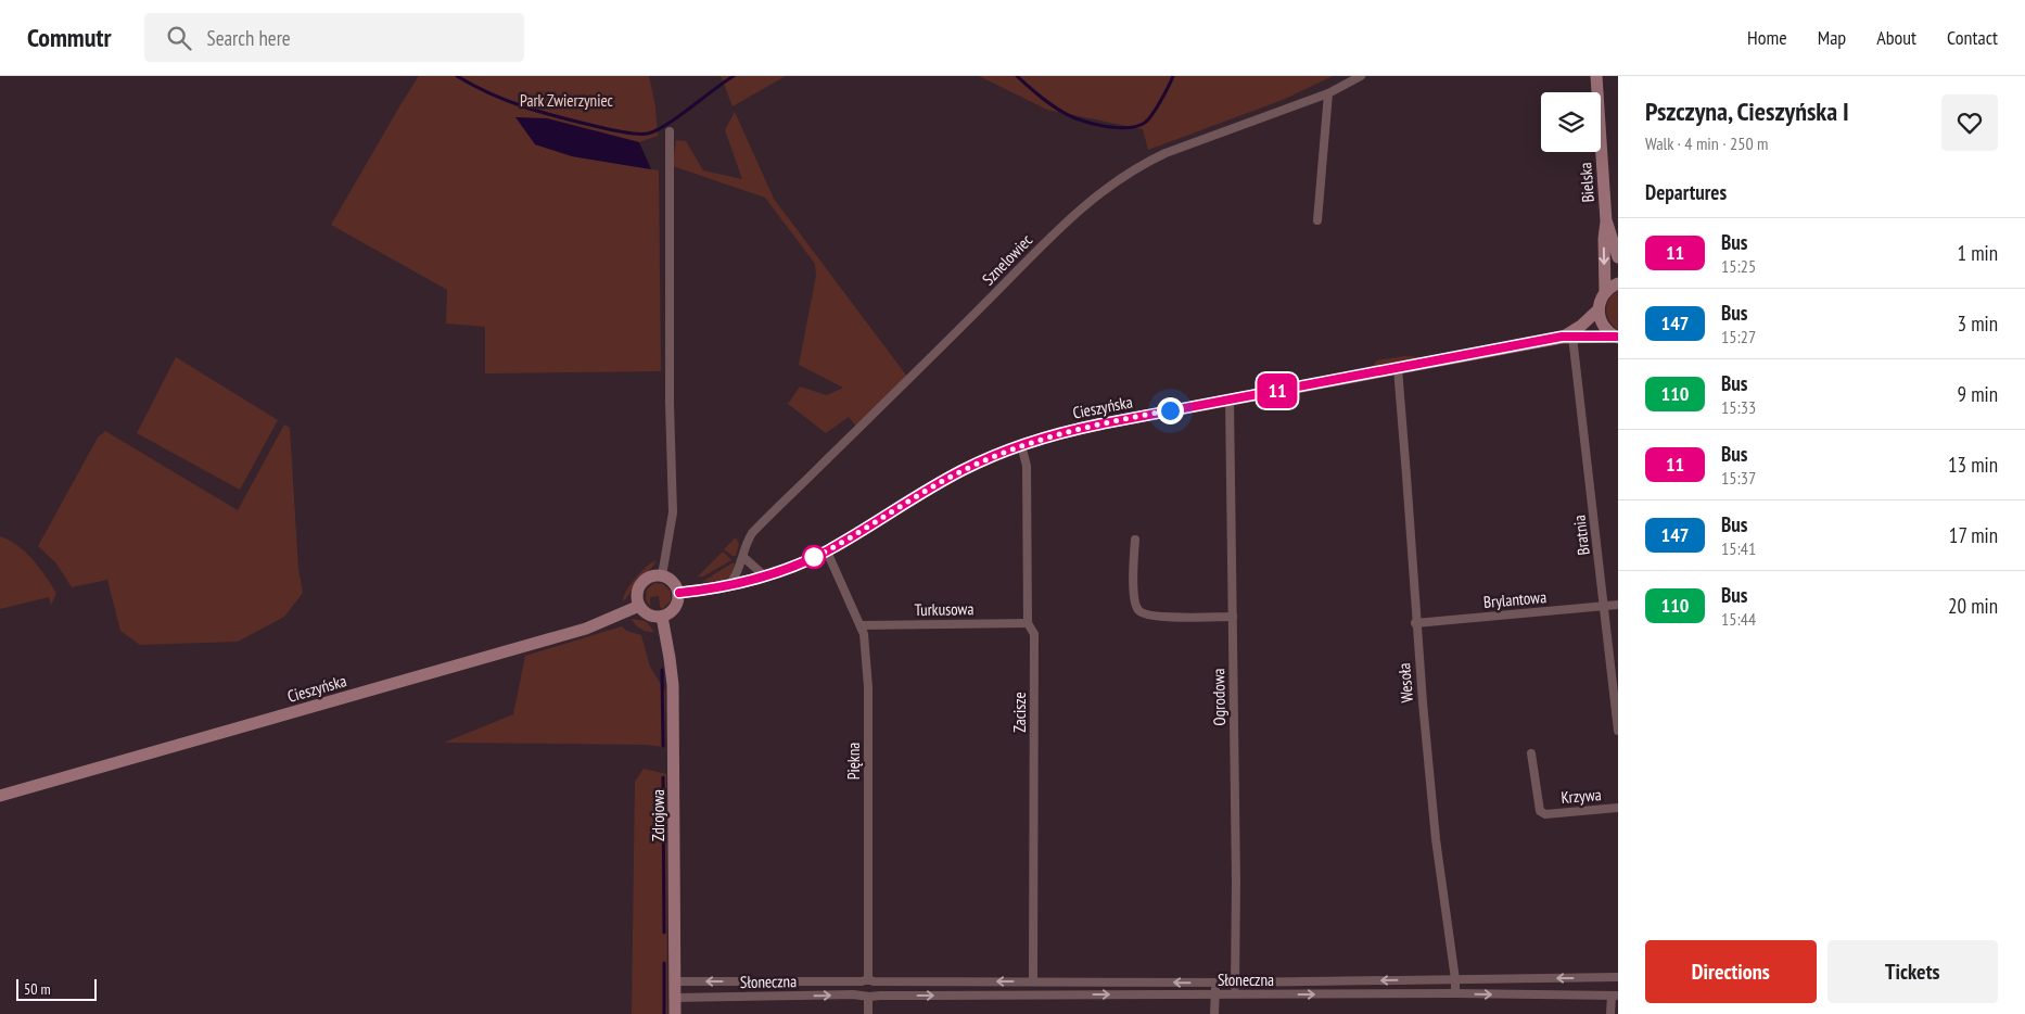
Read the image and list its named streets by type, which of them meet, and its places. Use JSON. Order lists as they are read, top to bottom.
{
  "streets": {
    "main road": ["Bielska", "Cieszyńska", "Zdrojowa"],
    "street": [
      "Sznelowiec",
      "Bratnia",
      "Brylantowa",
      "Turkusowa",
      "Wesoła",
      "Ogrodowa",
      "Zacisze",
      "Piękna",
      "Krzywa",
      "Słoneczna"
    ]
  },
  "crossings": [
    ["Sznelowiec", "Cieszyńska"],
    ["Cieszyńska", "Bratnia"],
    ["Cieszyńska", "Wesoła"],
    ["Cieszyńska", "Ogrodowa"],
    ["Cieszyńska", "Zacisze"],
    ["Cieszyńska", "Piękna"],
    ["Cieszyńska", "Zdrojowa"],
    ["Bratnia", "Brylantowa"],
    ["Brylantowa", "Wesoła"],
    ["Turkusowa", "Zacisze"],
    ["Turkusowa", "Piękna"],
    ["Wesoła", "Słoneczna"],
    ["Ogrodowa", "Słoneczna"],
    ["Zacisze", "Słoneczna"],
    ["Piękna", "Słoneczna"],
    ["Zdrojowa", "Słoneczna"]
  ],
  "parks": ["Park Zwierzyniec"],
  "lines": ["bus line 11"],
  "scale_bar": "50 m",
  "page": {
    "header": "Commutr",
    "search": "Search here",
    "nav": [
      "Home",
      "Map",
      "About",
      "Contact"
    ],
    "on_map": "11",
    "heading": [
      ["Pszczyna, Cieszyńska I", "Walk · 4 min · 250 m"],
      "Departures"
    ],
    "list": [
      {
        "mark": "11",
        "name": "Bus",
        "note": "15:25",
        "value": "1 min"
      },
      {
        "mark": "147",
        "name": "Bus",
        "note": "15:27",
        "value": "3 min"
      },
      {
        "mark": "110",
        "name": "Bus",
        "note": "15:33",
        "value": "9 min"
      },
      {
        "mark": "11",
        "name": "Bus",
        "note": "15:37",
        "value": "13 min"
      },
      {
        "mark": "147",
        "name": "Bus",
        "note": "15:41",
        "value": "17 min"
      },
      {
        "mark": "110",
        "name": "Bus",
        "note": "15:44",
        "value": "20 min"
      }
    ],
    "buttons": ["Directions", "Tickets"],
    "scale": "50 m"
  }
}
